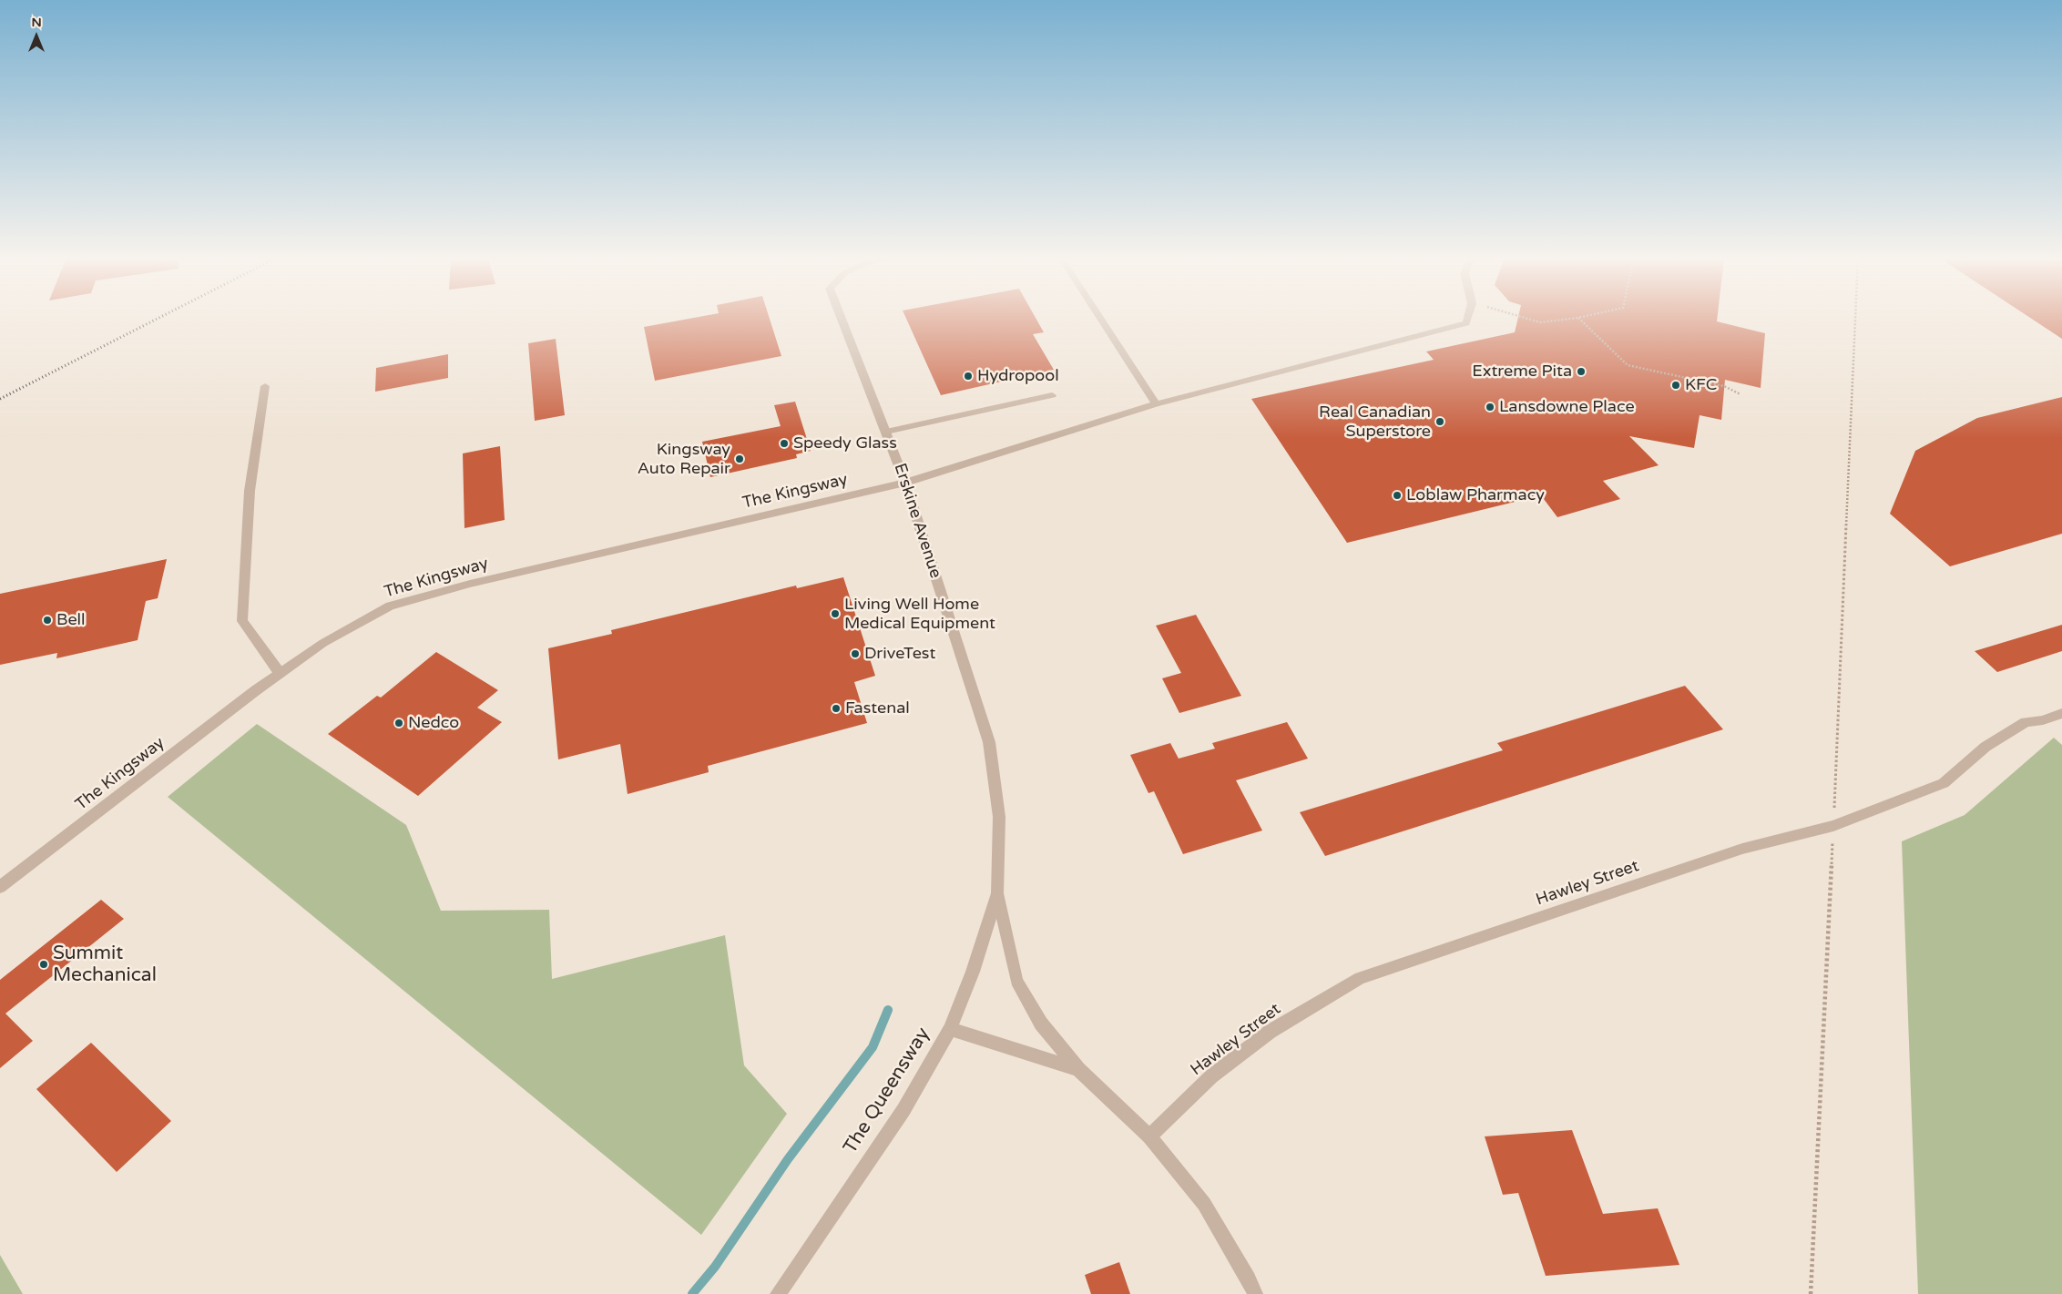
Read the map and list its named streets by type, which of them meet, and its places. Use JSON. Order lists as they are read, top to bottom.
{
  "streets": {
    "street": [
      "The Kingsway",
      "Erskine Avenue",
      "Hawley Street",
      "The Queensway"
    ]
  },
  "crossings": [
    ["The Kingsway", "Erskine Avenue"],
    ["Erskine Avenue", "The Queensway"]
  ],
  "places": [
    "Extreme Pita",
    "Hydropool",
    "KFC",
    "Lansdowne Place",
    "Real Canadian Superstore",
    "Speedy Glass",
    "Kingsway Auto Repair",
    "Loblaw Pharmacy",
    "Living Well Home Medical Equipment",
    "Bell",
    "DriveTest",
    "Fastenal",
    "Nedco",
    "Summit Mechanical"
  ],
  "north": "top"
}
